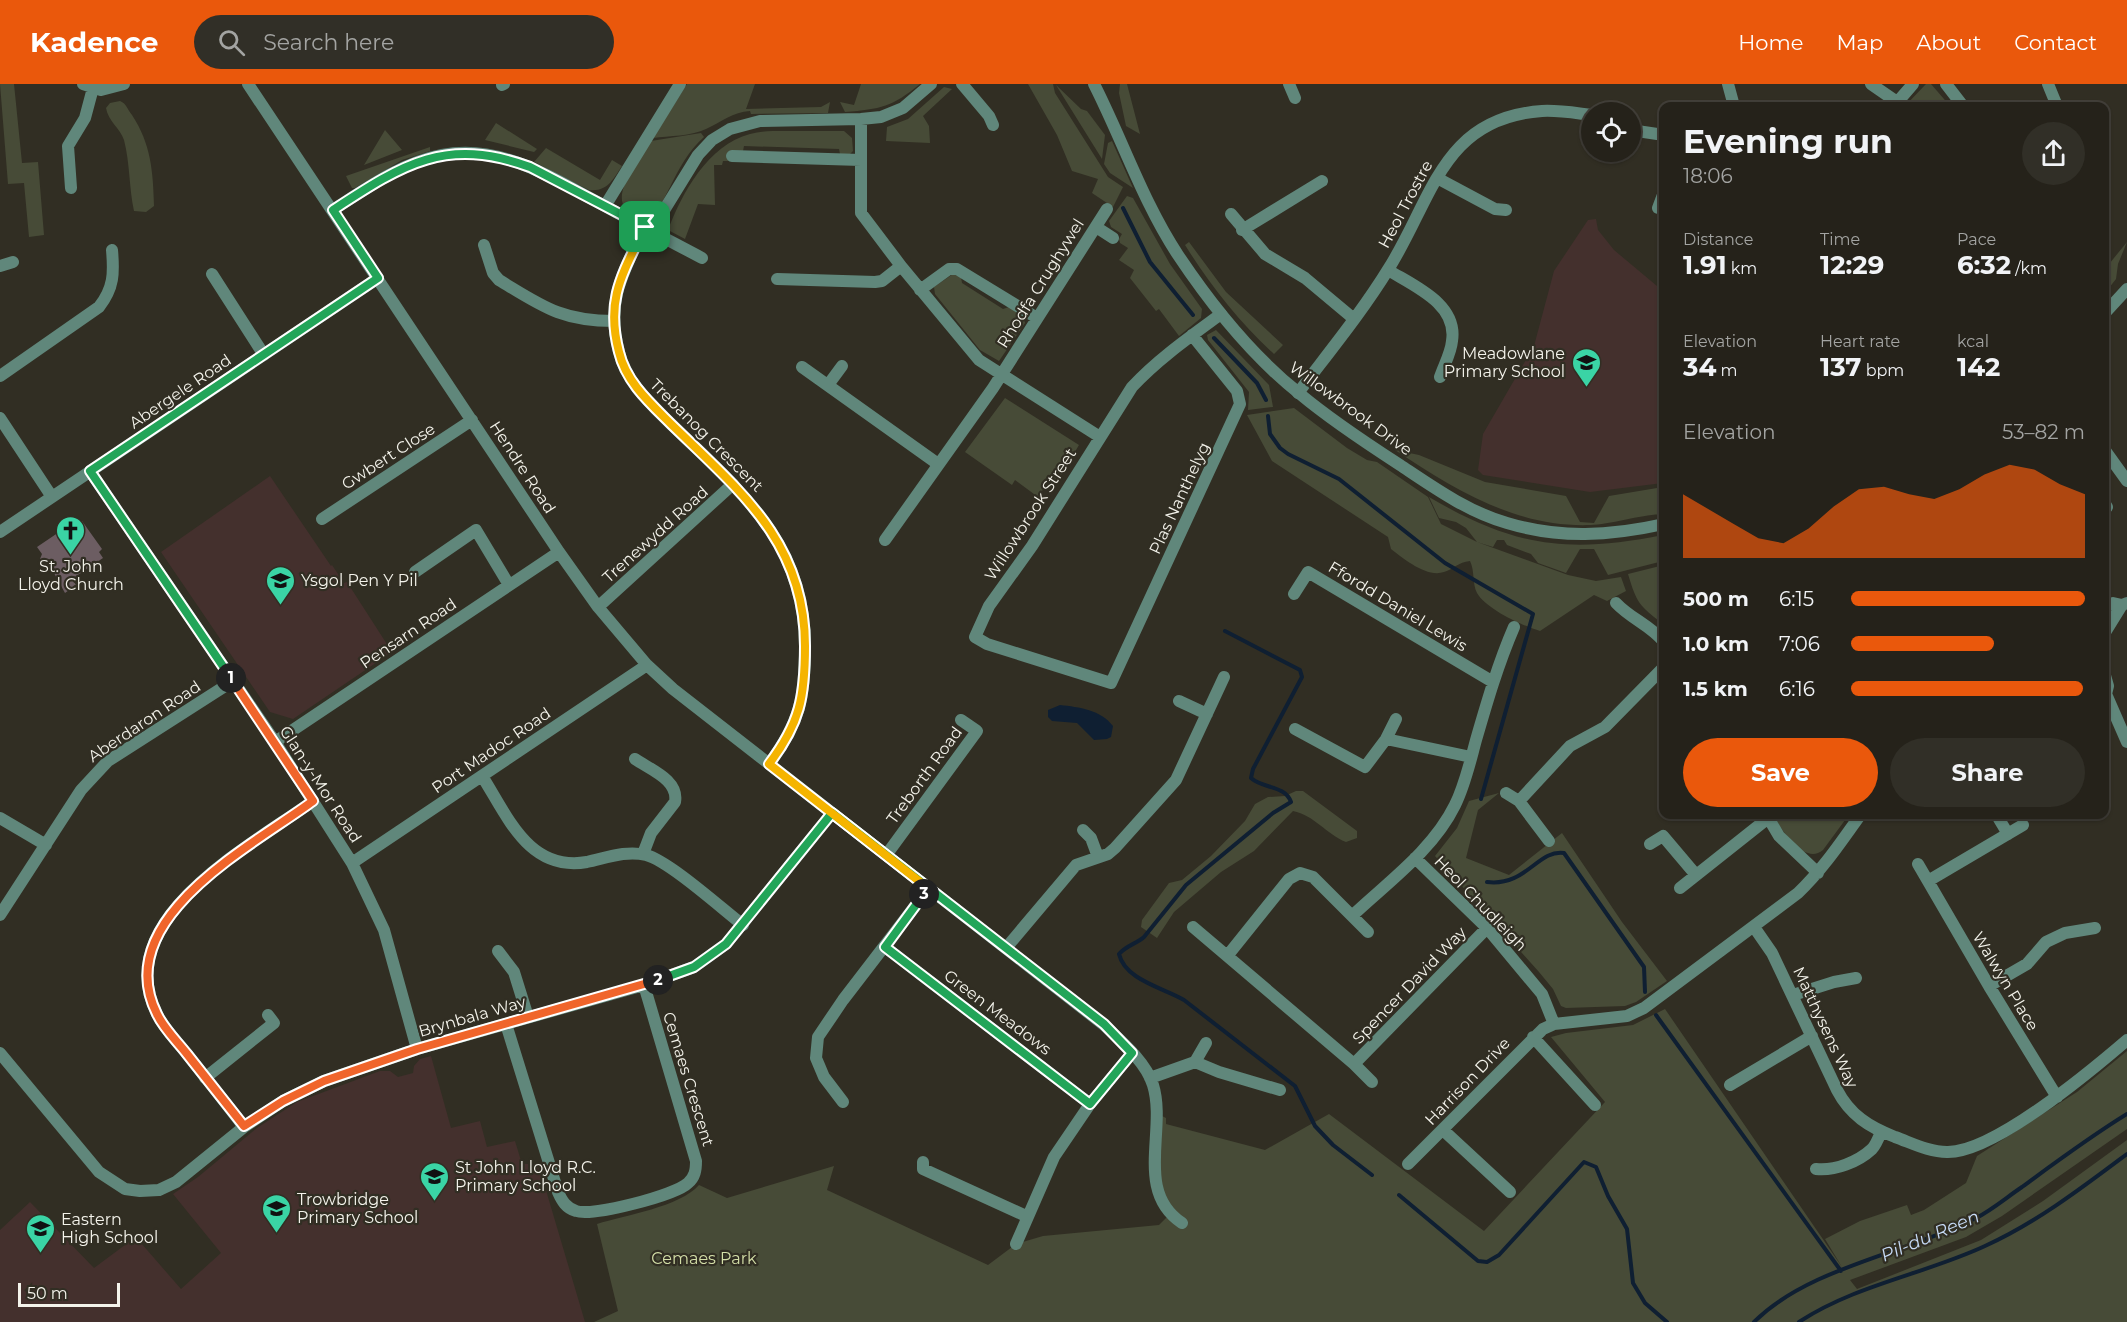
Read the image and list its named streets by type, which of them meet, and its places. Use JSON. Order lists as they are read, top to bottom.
{
  "streets": {
    "street": [
      "Heol Trostre",
      "Rhodfa Crughywel",
      "Abergele Road",
      "Willowbrook Drive",
      "Trebanog Crescent",
      "Gwbert Close",
      "Hendre Road",
      "Plas Nanthelyg",
      "Willowbrook Street",
      "Trenewydd Road",
      "Ffordd Daniel Lewis",
      "Pensarn Road",
      "Aberdaron Road",
      "Port Madoc Road",
      "Treborth Road",
      "Glan-y-Mor Road",
      "Heol Chudleigh",
      "Walwyn Place",
      "Spencer David Way",
      "Green Meadows",
      "Brynbala Way",
      "Matthysens Way",
      "Cemaes Crescent",
      "Harrison Drive"
    ]
  },
  "crossings": [
    ["Heol Trostre", "Willowbrook Drive"],
    ["Rhodfa Crughywel", "Willowbrook Street"],
    ["Abergele Road", "Hendre Road"],
    ["Abergele Road", "Glan-y-Mor Road"],
    ["Willowbrook Drive", "Willowbrook Street"],
    ["Trebanog Crescent", "Hendre Road"],
    ["Trebanog Crescent", "Trenewydd Road"],
    ["Gwbert Close", "Hendre Road"],
    ["Hendre Road", "Trenewydd Road"],
    ["Hendre Road", "Pensarn Road"],
    ["Hendre Road", "Port Madoc Road"],
    ["Hendre Road", "Treborth Road"],
    ["Hendre Road", "Brynbala Way"],
    ["Plas Nanthelyg", "Willowbrook Street"],
    ["Pensarn Road", "Glan-y-Mor Road"],
    ["Aberdaron Road", "Glan-y-Mor Road"],
    ["Port Madoc Road", "Glan-y-Mor Road"],
    ["Glan-y-Mor Road", "Brynbala Way"],
    ["Heol Chudleigh", "Spencer David Way"],
    ["Heol Chudleigh", "Harrison Drive"],
    ["Walwyn Place", "Matthysens Way"],
    ["Brynbala Way", "Cemaes Crescent"]
  ],
  "water": ["Pil-du Reen"],
  "parks": ["Cemaes Park"],
  "places": {
    "school or university": [
      "Meadowlane Primary School",
      "Ysgol Pen Y Pil",
      "St John Lloyd R.C. Primary School",
      "Trowbridge Primary School",
      "Eastern High School"
    ],
    "church": ["St. John Lloyd Church"]
  },
  "scale_bar": "50 m",
  "page": {
    "header": "Kadence",
    "search": "Search here",
    "nav": [
      "Home",
      "Map",
      "About",
      "Contact"
    ],
    "heading": ["Evening run", "18:06"],
    "stats": [
      ["Distance", "1.91 km"],
      ["Time", "12:29"],
      ["Pace", "6:32 /km"],
      ["Elevation", "34 m"],
      ["Heart rate", "137 bpm"],
      ["kcal", "142"]
    ],
    "chart": ["Elevation", "53–82 m"],
    "list": [
      {
        "name": "500 m",
        "note": "6:15"
      },
      {
        "name": "1.0 km",
        "note": "7:06"
      },
      {
        "name": "1.5 km",
        "note": "6:16"
      }
    ],
    "pins": ["1", "3", "2"],
    "buttons": ["Save", "Share"],
    "scale": "50 m"
  }
}
